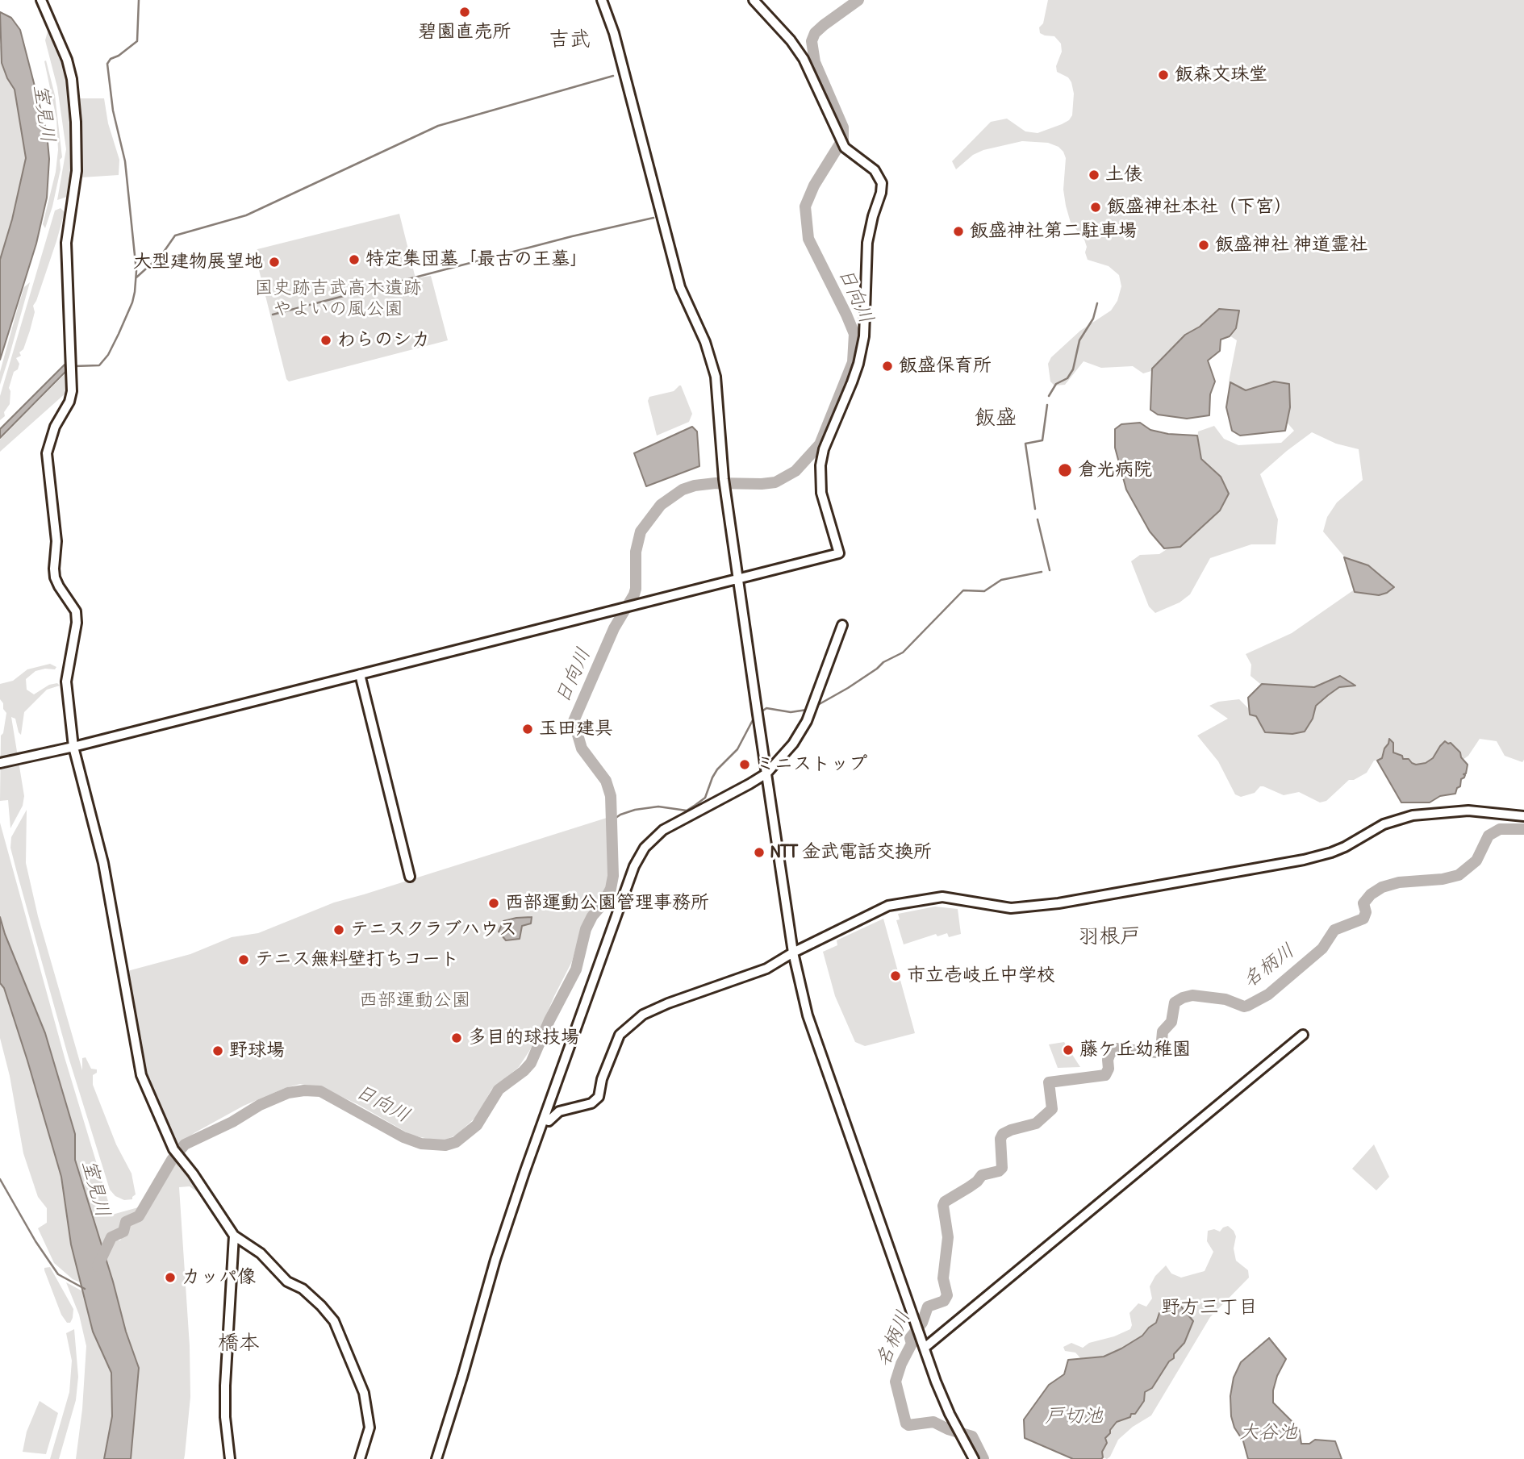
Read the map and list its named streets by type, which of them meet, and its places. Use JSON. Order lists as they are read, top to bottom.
{
  "districts": [
    "吉武",
    "飯盛",
    "羽根戸",
    "野方三丁目",
    "橋本"
  ],
  "water": [
    "室見川",
    "日向川",
    "名柄川",
    "戸切池",
    "大谷池"
  ],
  "parks": ["国史跡吉武高木遺跡 やよいの風公園", "西部運動公園"],
  "places": [
    "碧園直売所",
    "飯森文珠堂",
    "土俵",
    "飯盛神社本社（下宮）",
    "飯盛神社第二駐車場",
    "飯盛神社 神道霊社",
    "特定集団墓「最古の王墓」",
    "大型建物展望地",
    "わらのシカ",
    "飯盛保育所",
    "倉光病院",
    "玉田建具",
    "ミニストップ",
    "NTT 金武電話交換所",
    "西部運動公園管理事務所",
    "テニスクラブハウス",
    "テニス無料壁打ちコート",
    "市立壱岐丘中学校",
    "多目的球技場",
    "藤ケ丘幼稚園",
    "野球場",
    "カッパ像"
  ]
}
